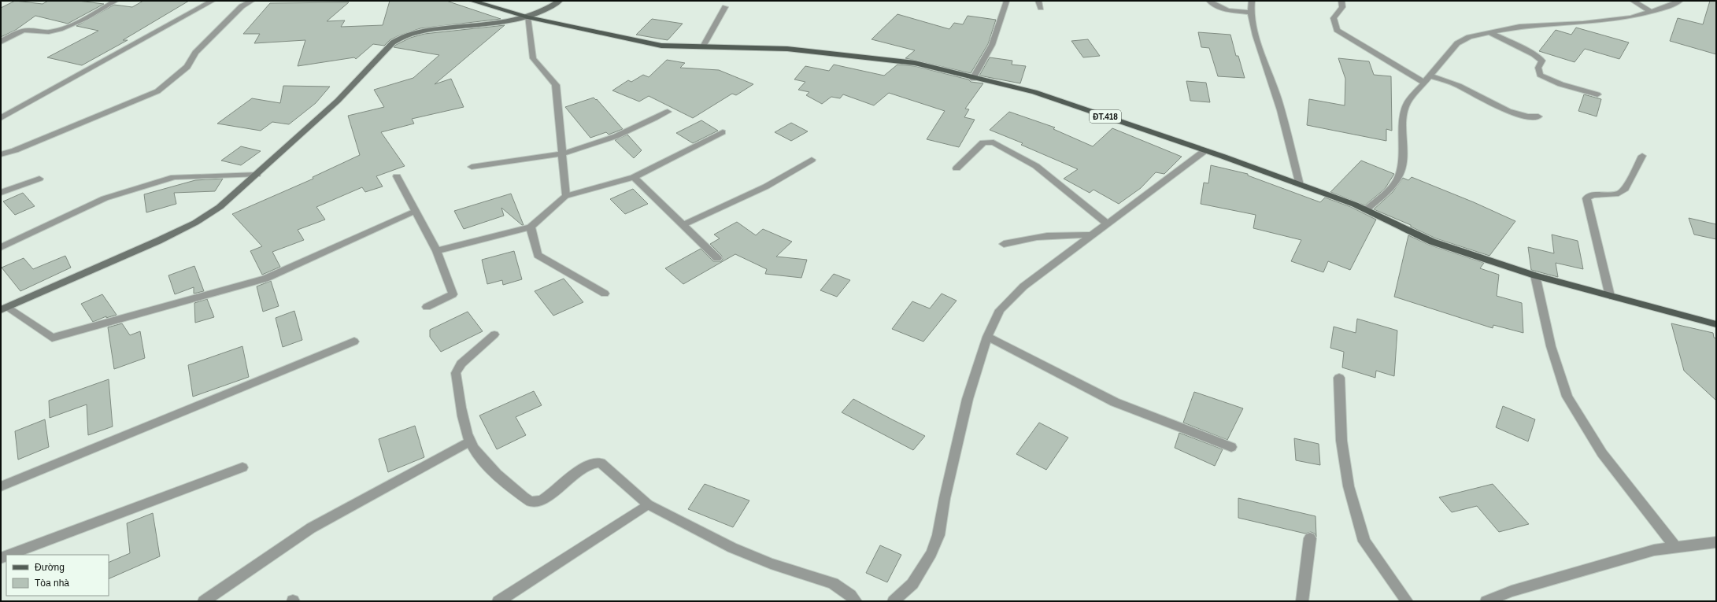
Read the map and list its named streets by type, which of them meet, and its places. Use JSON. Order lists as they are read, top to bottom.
{
  "streets": {
    "main road": ["ĐT.418"]
  },
  "legend": ["Đường", "Tòa nhà"]
}
